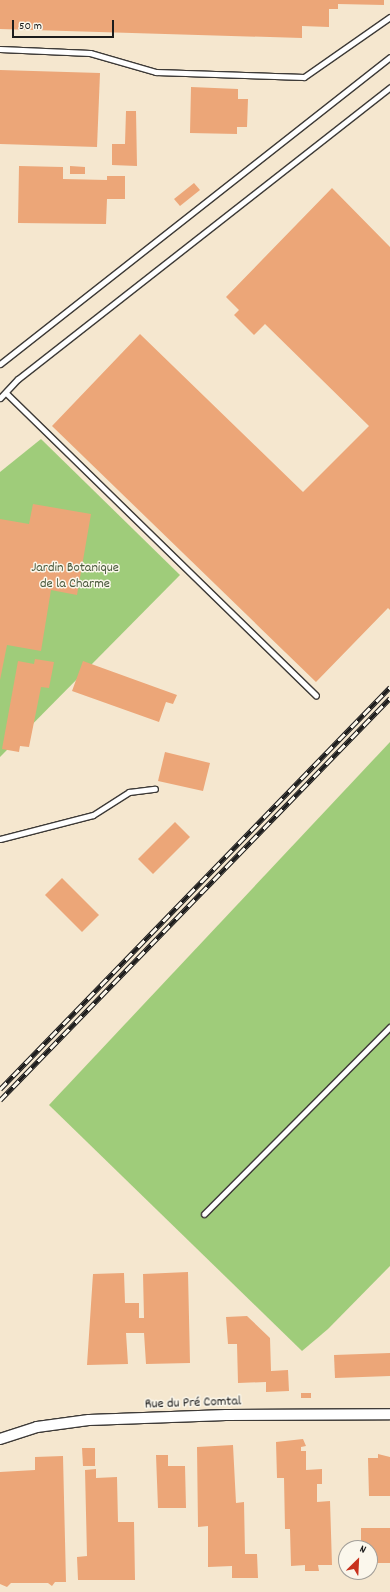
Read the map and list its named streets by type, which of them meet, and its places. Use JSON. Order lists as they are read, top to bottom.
{
  "streets": {
    "street": ["Rue du Pré Comtal"]
  },
  "parks": ["Jardin Botanique de la Charme"],
  "scale_bar": "50 m",
  "north": "top right"
}
